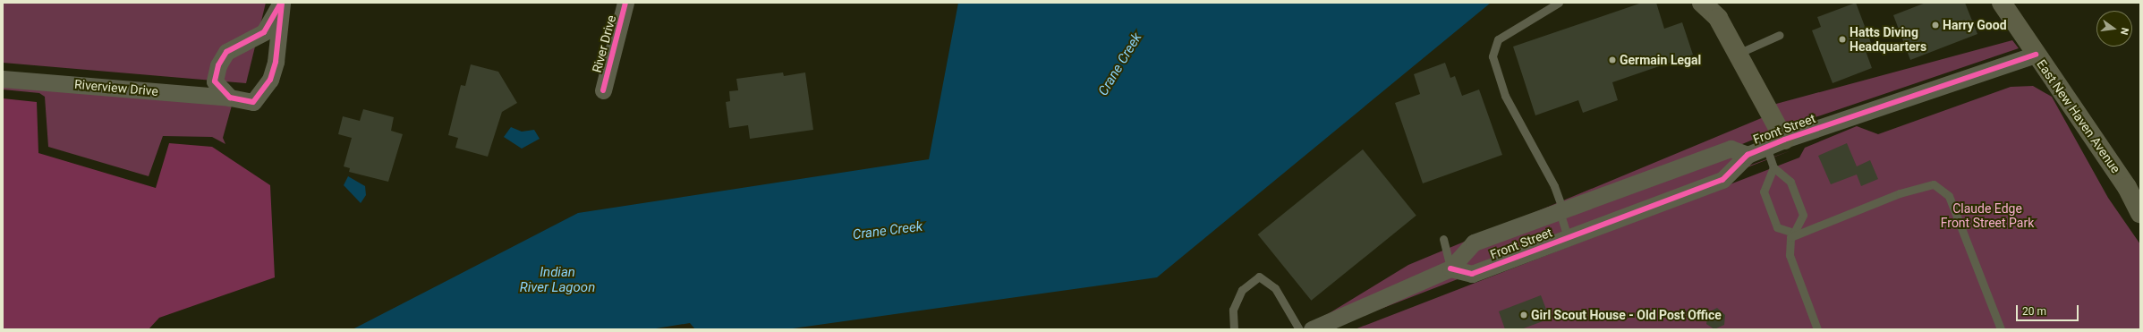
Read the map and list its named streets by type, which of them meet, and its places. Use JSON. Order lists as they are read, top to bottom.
{
  "streets": {
    "street": [
      "River Drive",
      "Riverview Drive",
      "East New Haven Avenue",
      "Front Street"
    ]
  },
  "crossings": [
    ["East New Haven Avenue", "Front Street"]
  ],
  "water": ["Crane Creek", "Indian River Lagoon"],
  "parks": ["Claude Edge Front Street Park"],
  "places": [
    "Harry Good",
    "Hatts Diving Headquarters",
    "Germain Legal",
    "Girl Scout House - Old Post Office"
  ],
  "scale_bar": "20 m",
  "north": "right"
}
